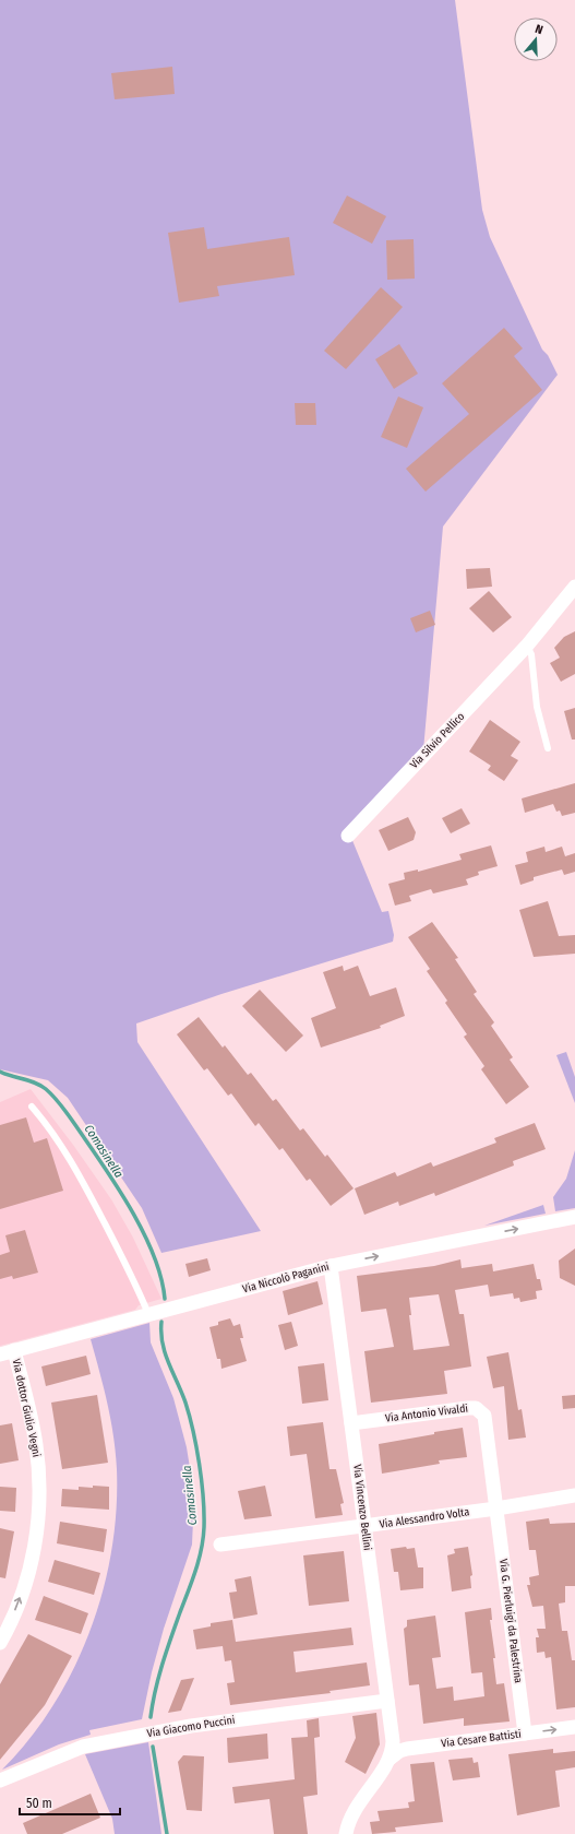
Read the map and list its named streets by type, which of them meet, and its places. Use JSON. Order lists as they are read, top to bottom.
{
  "streets": {
    "street": [
      "Via Silvio Pellico",
      "Via Niccolò Paganini",
      "Via dottor Giulio Vegni",
      "Via Antonio Vivaldi",
      "Via Vincenzo Bellini",
      "Via Alessandro Volta",
      "Via G. Pierluigi da Palestrina",
      "Via Giacomo Puccini",
      "Via Cesare Battisti"
    ]
  },
  "crossings": [
    ["Via Niccolò Paganini", "Via dottor Giulio Vegni"],
    ["Via Niccolò Paganini", "Via Vincenzo Bellini"],
    ["Via Antonio Vivaldi", "Via Vincenzo Bellini"],
    ["Via Antonio Vivaldi", "Via Alessandro Volta"],
    ["Via Antonio Vivaldi", "Via G. Pierluigi da Palestrina"],
    ["Via Vincenzo Bellini", "Via Alessandro Volta"],
    ["Via Vincenzo Bellini", "Via Giacomo Puccini"],
    ["Via Vincenzo Bellini", "Via Cesare Battisti"],
    ["Via Alessandro Volta", "Via G. Pierluigi da Palestrina"],
    ["Via G. Pierluigi da Palestrina", "Via Cesare Battisti"]
  ],
  "one_way": ["Via Niccolò Paganini", "Via dottor Giulio Vegni"],
  "water": ["Comasinella"],
  "scale_bar": "50 m",
  "north": "top"
}
